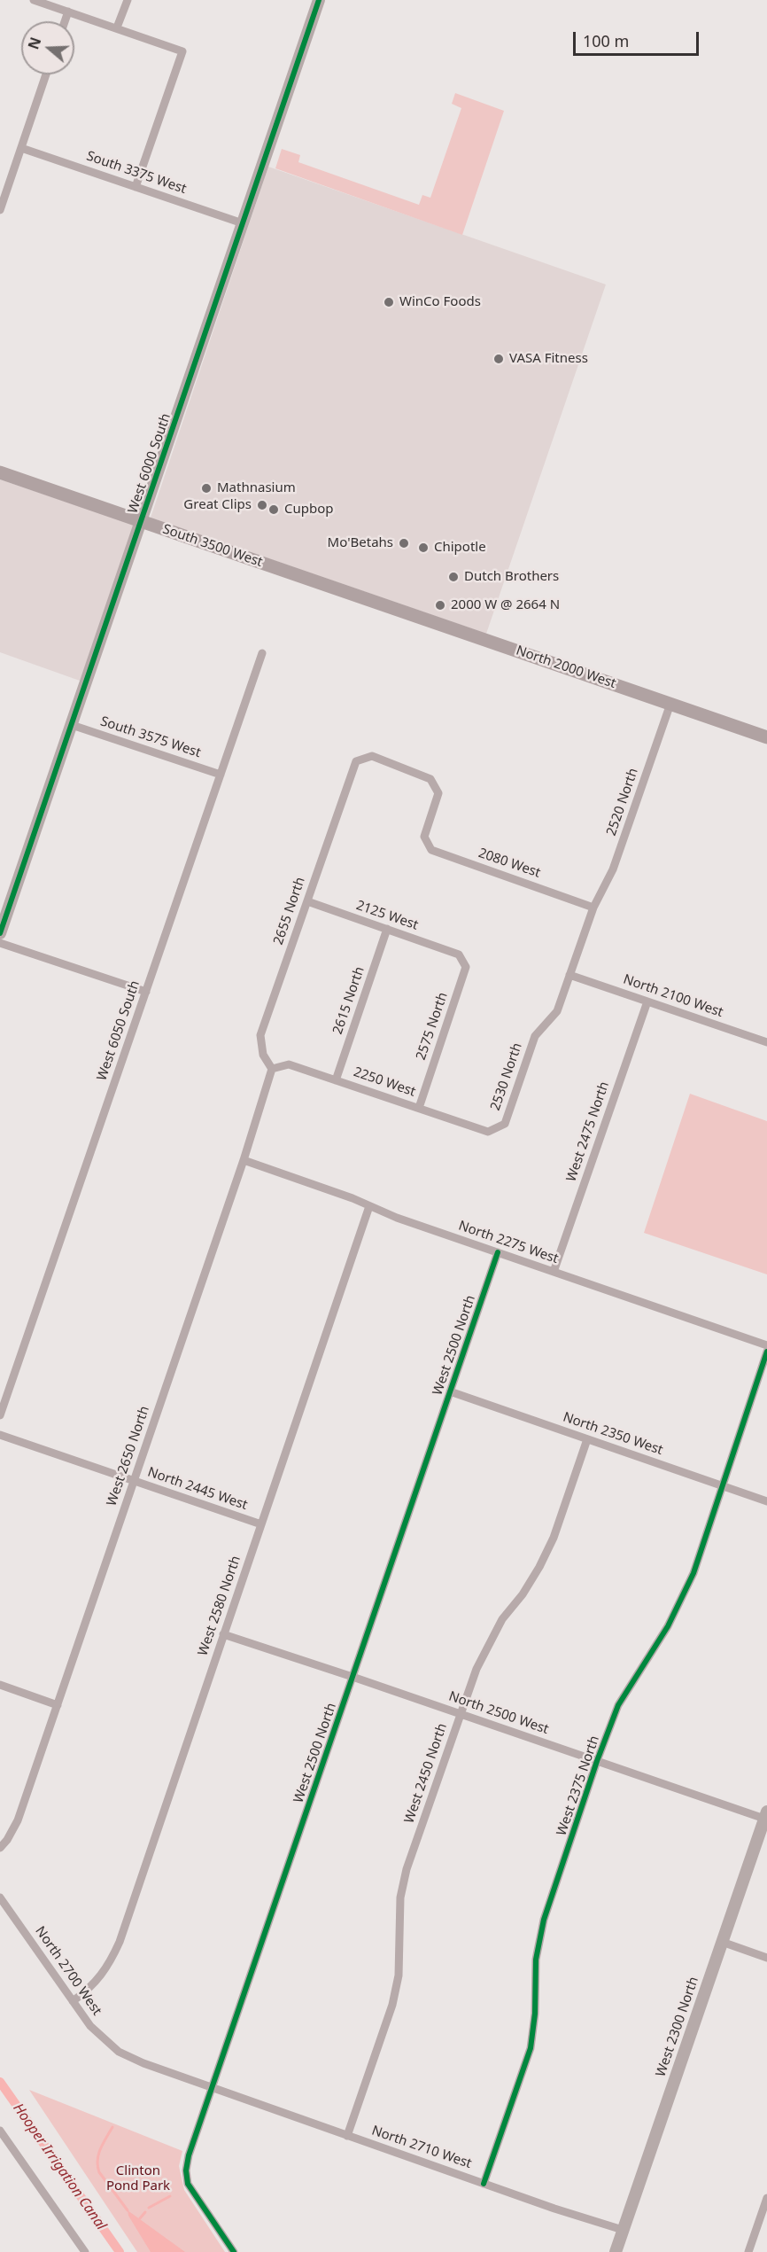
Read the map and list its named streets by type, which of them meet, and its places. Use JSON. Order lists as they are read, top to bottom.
{
  "streets": {
    "main road": ["South 3500 West", "North 2000 West"],
    "street": [
      "South 3375 West",
      "West 6000 South",
      "South 3575 West",
      "2520 North",
      "2080 West",
      "2655 North",
      "2125 West",
      "North 2100 West",
      "2615 North",
      "2575 North",
      "West 6050 South",
      "2530 North",
      "2250 West",
      "West 2475 North",
      "North 2275 West",
      "West 2500 North",
      "North 2350 West",
      "West 2650 North",
      "North 2445 West",
      "West 2580 North",
      "North 2500 West",
      "West 2450 North",
      "West 2375 North",
      "North 2700 West",
      "West 2300 North",
      "North 2710 West"
    ]
  },
  "crossings": [
    ["South 3375 West", "West 6000 South"],
    ["West 6000 South", "South 3500 West"],
    ["West 6000 South", "South 3575 West"],
    ["South 3500 West", "North 2000 West"],
    ["North 2000 West", "2520 North"],
    ["South 3575 West", "West 6050 South"],
    ["2520 North", "2080 West"],
    ["2520 North", "2530 North"],
    ["2080 West", "2655 North"],
    ["2080 West", "2530 North"],
    ["2655 North", "2125 West"],
    ["2655 North", "2250 West"],
    ["2655 North", "West 2650 North"],
    ["2125 West", "2615 North"],
    ["2125 West", "2575 North"],
    ["North 2100 West", "2530 North"],
    ["North 2100 West", "West 2475 North"],
    ["2615 North", "2250 West"],
    ["2575 North", "2250 West"],
    ["2530 North", "2250 West"],
    ["2250 West", "West 2650 North"],
    ["West 2475 North", "North 2275 West"],
    ["North 2275 West", "West 2500 North"],
    ["North 2275 West", "West 2650 North"],
    ["North 2275 West", "West 2580 North"],
    ["West 2500 North", "North 2350 West"],
    ["West 2500 North", "North 2500 West"],
    ["West 2500 North", "North 2700 West"],
    ["West 2500 North", "North 2710 West"],
    ["North 2350 West", "West 2450 North"],
    ["North 2350 West", "West 2375 North"],
    ["West 2650 North", "North 2445 West"],
    ["North 2445 West", "West 2580 North"],
    ["West 2580 North", "North 2500 West"],
    ["West 2580 North", "North 2700 West"],
    ["North 2500 West", "West 2450 North"],
    ["North 2500 West", "West 2375 North"],
    ["North 2500 West", "West 2300 North"],
    ["West 2450 North", "North 2710 West"],
    ["West 2375 North", "North 2710 West"],
    ["North 2700 West", "North 2710 West"],
    ["West 2300 North", "North 2710 West"]
  ],
  "water": ["Hooper Irrigation Canal"],
  "parks": ["Clinton Pond Park"],
  "places": [
    "WinCo Foods",
    "VASA Fitness",
    "Mathnasium",
    "Great Clips",
    "Cupbop",
    "Mo'Betahs",
    "Chipotle",
    "Dutch Brothers",
    "2000 W @ 2664 N"
  ],
  "scale_bar": "100 m",
  "north": "left"
}
